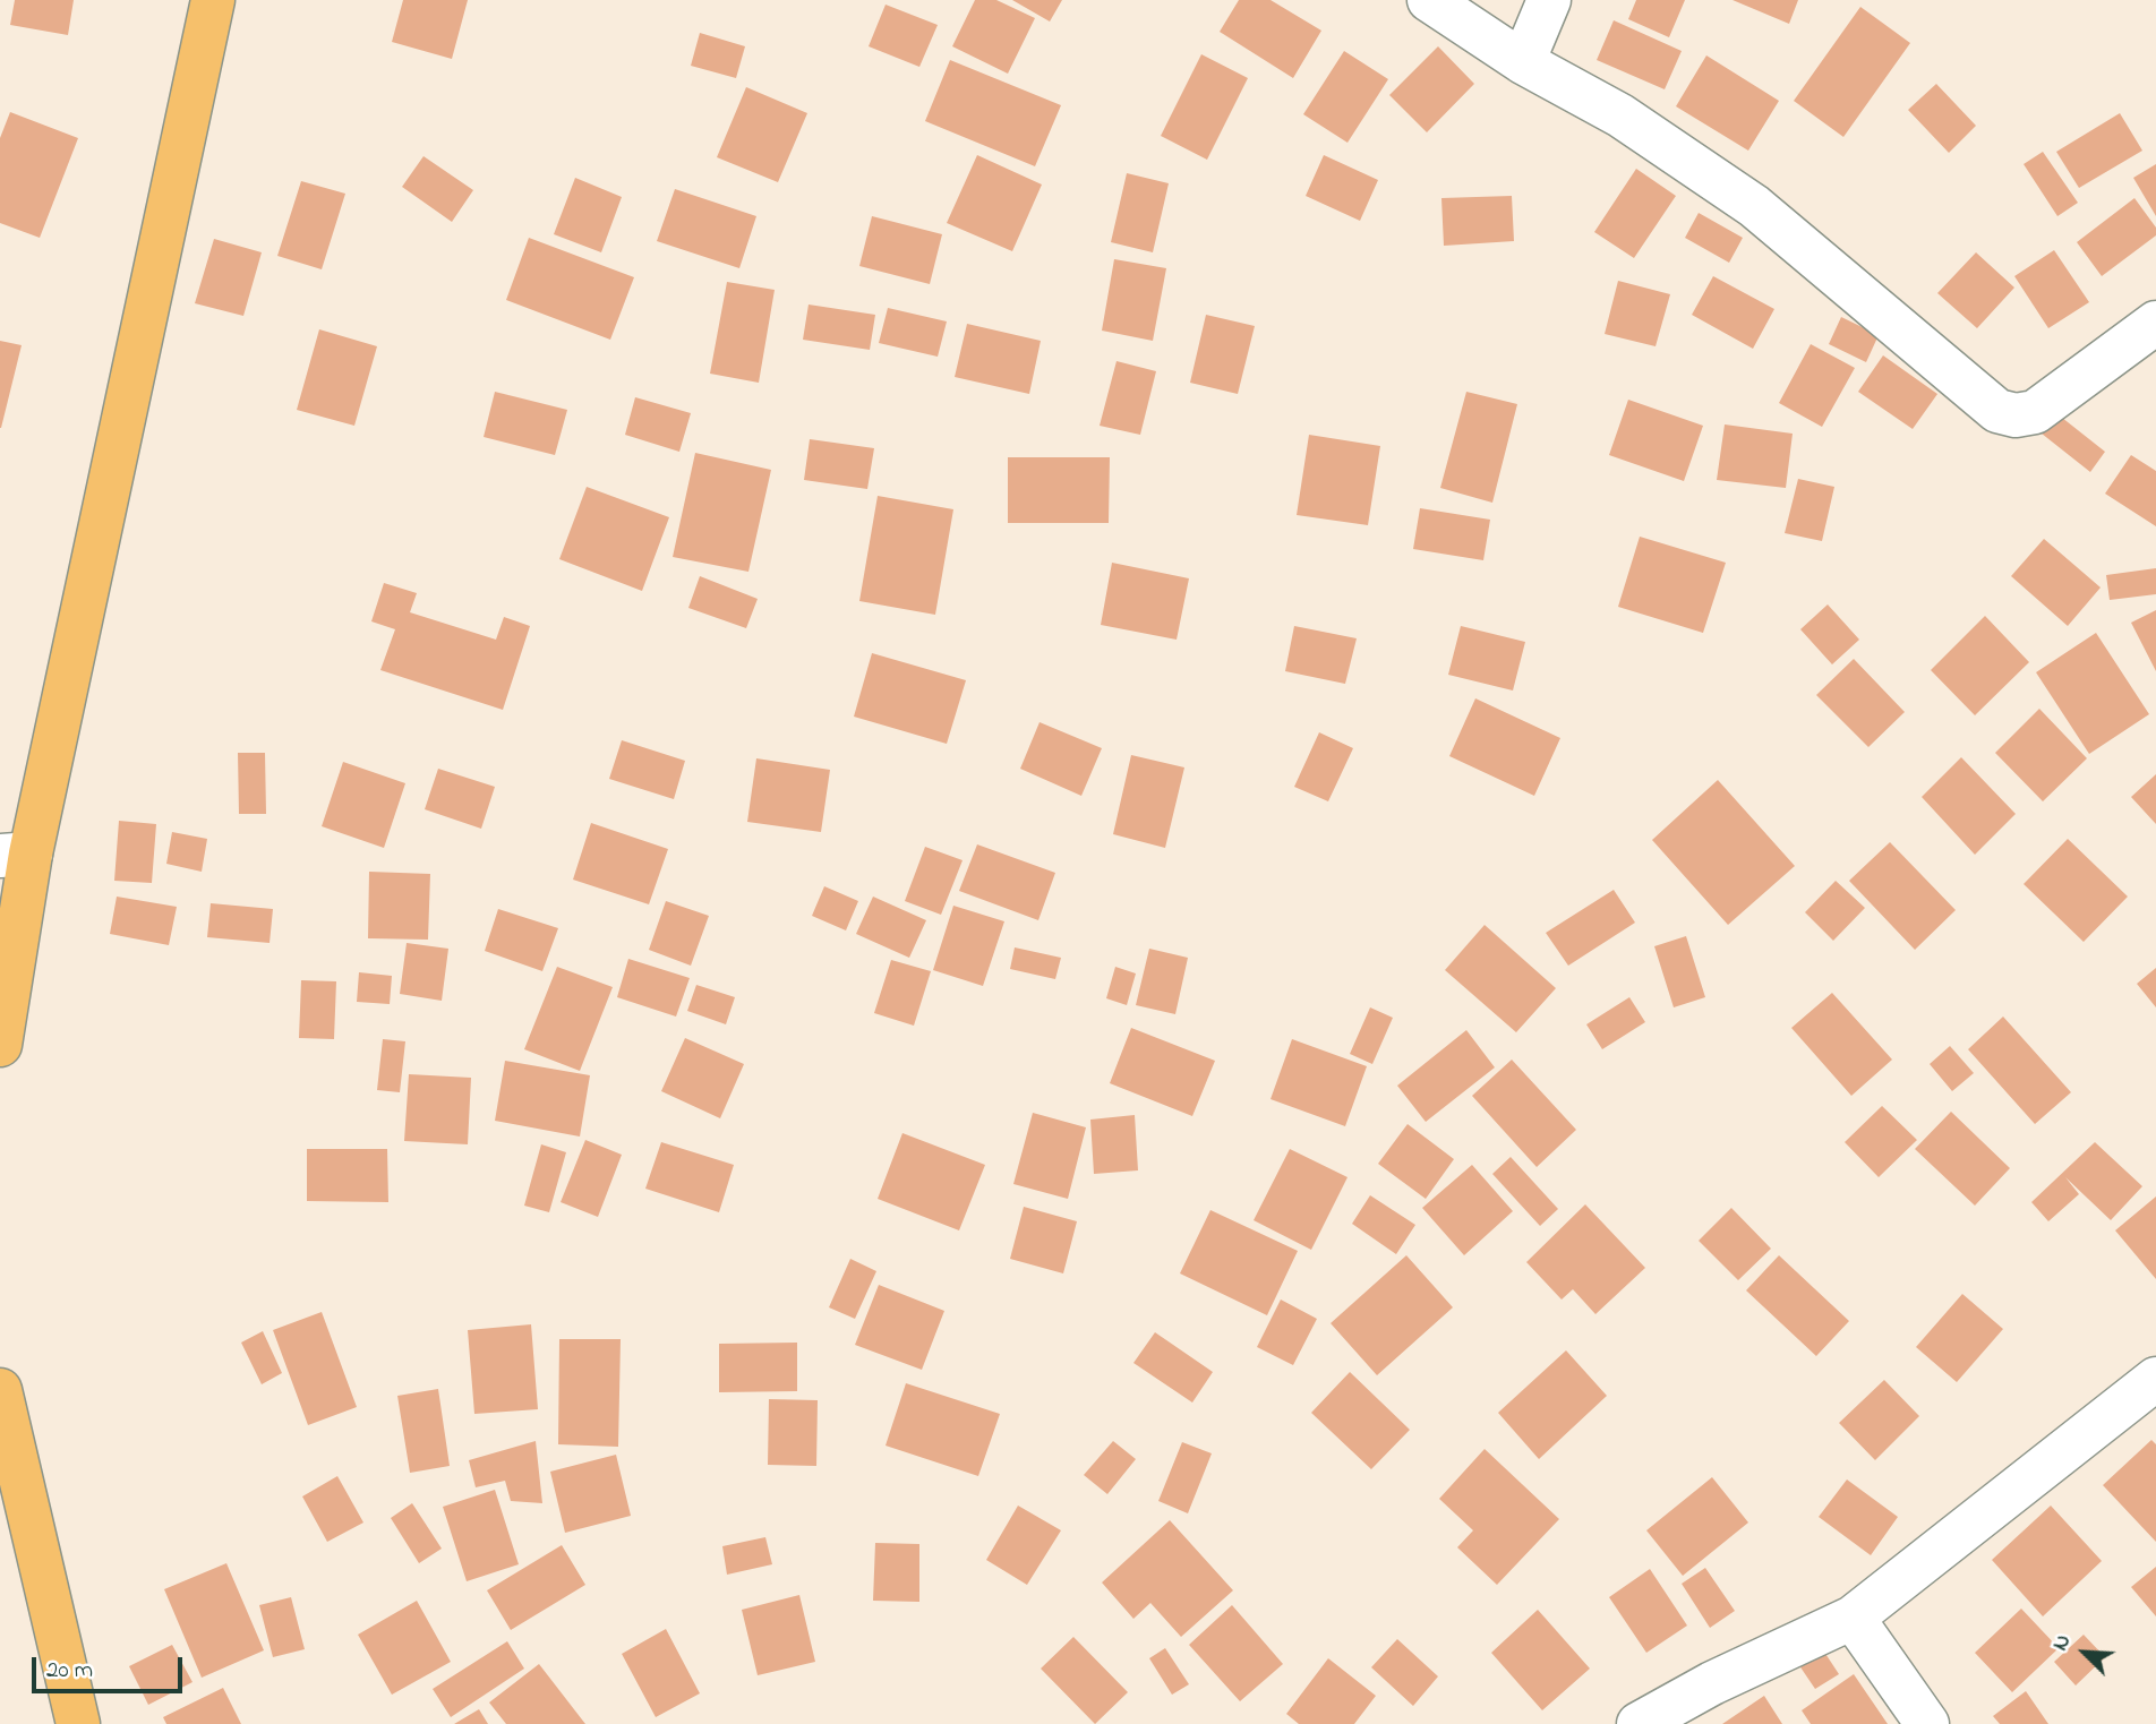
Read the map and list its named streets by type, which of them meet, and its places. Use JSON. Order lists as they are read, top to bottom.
{
  "scale_bar": "20 m",
  "north": "top left"
}
